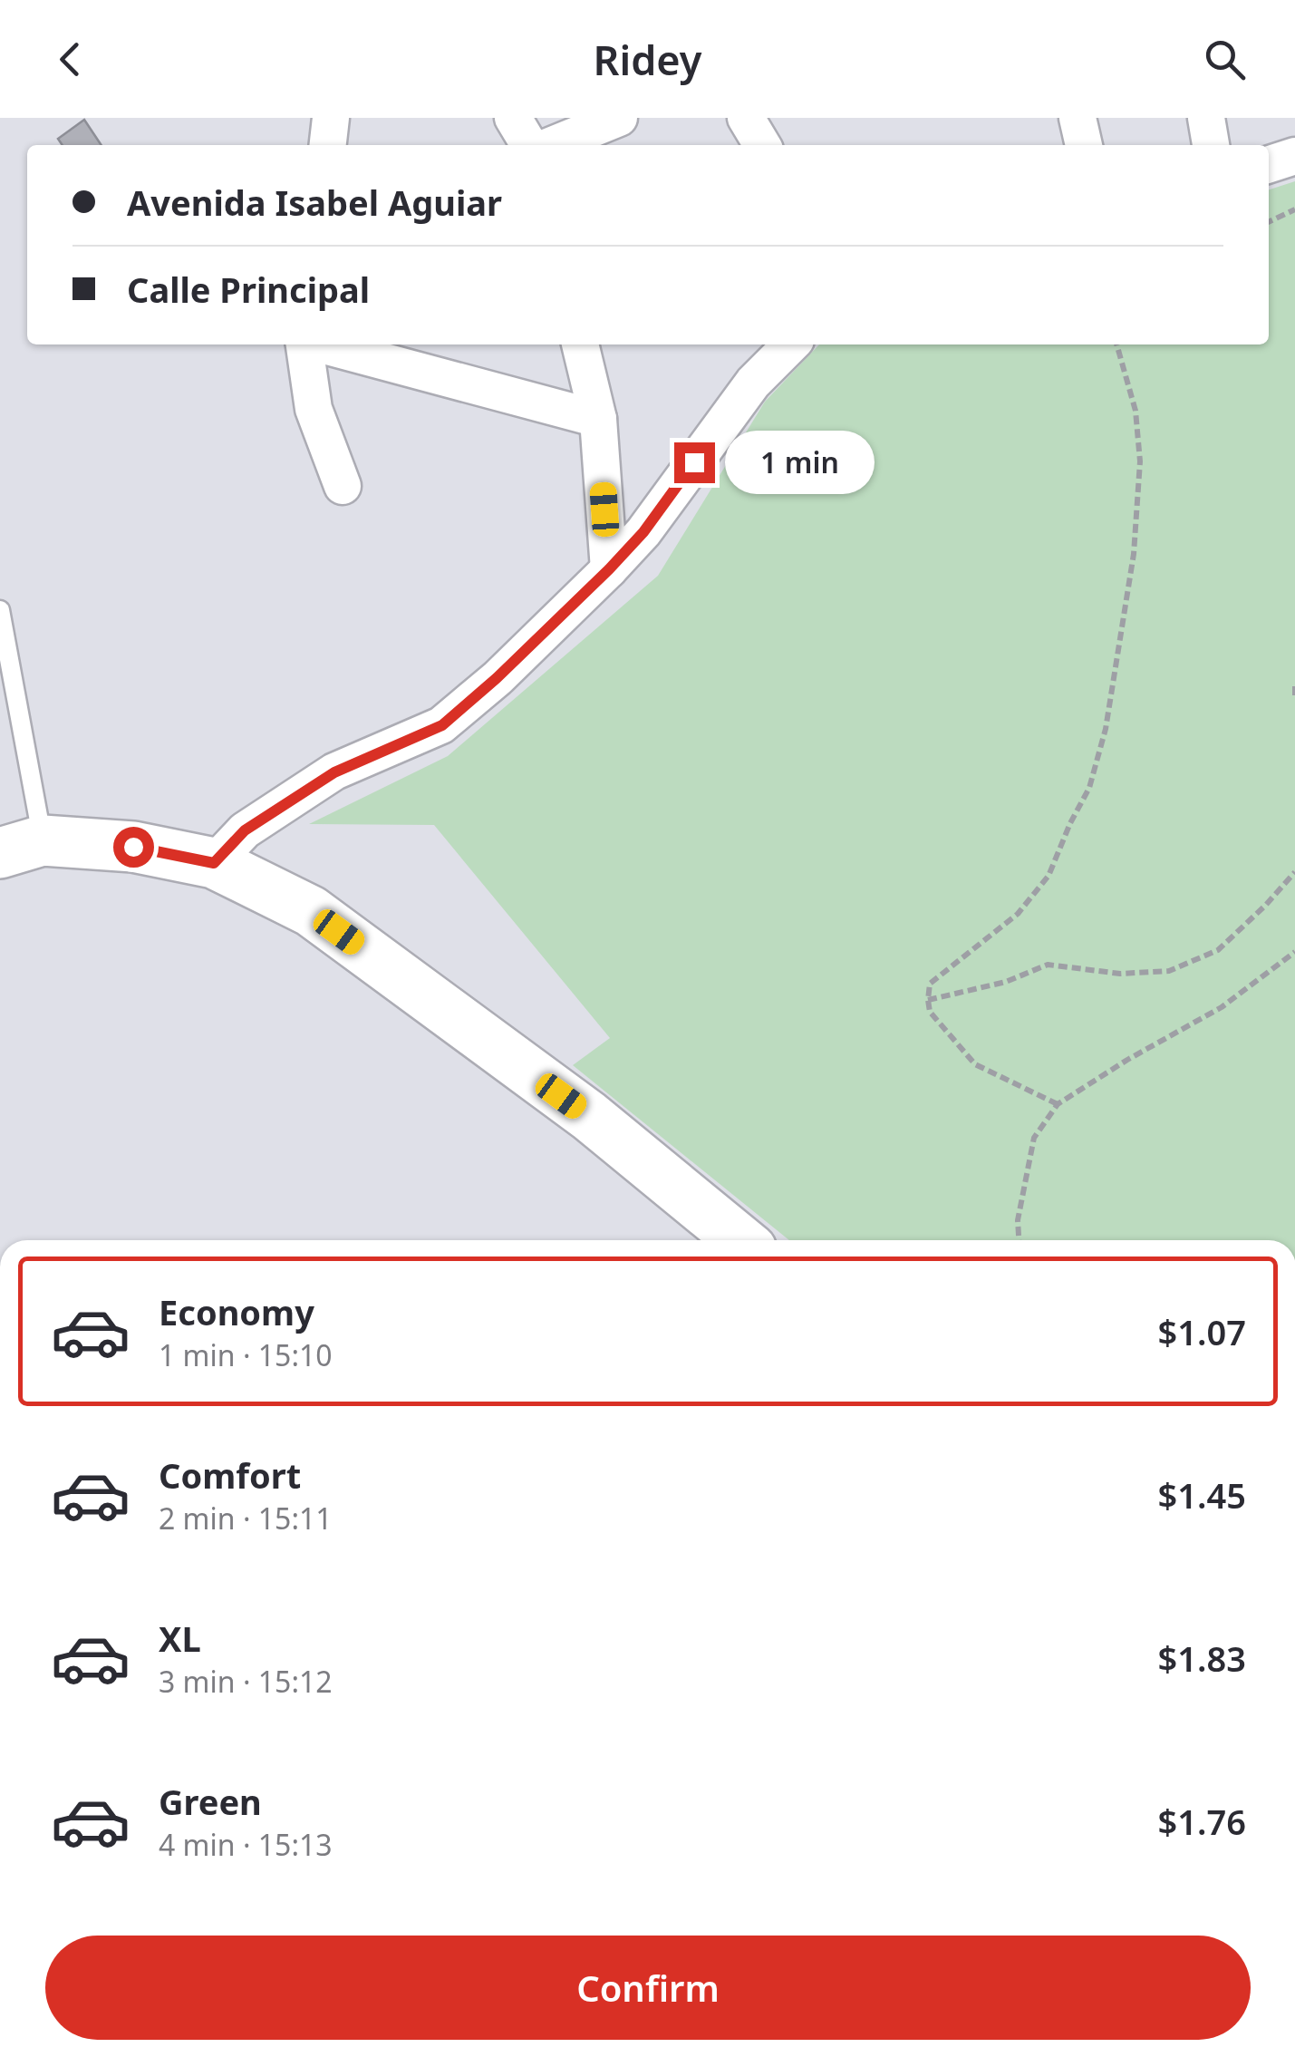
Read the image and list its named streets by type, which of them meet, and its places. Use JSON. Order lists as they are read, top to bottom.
{
  "page": {
    "header": "Ridey",
    "banner": ["Avenida Isabel Aguiar", "Calle Principal"],
    "bubble": "1 min",
    "list": [
      {
        "name": "Economy",
        "note": "1 min · 15:10",
        "value": "$1.07"
      },
      {
        "name": "Comfort",
        "note": "2 min · 15:11",
        "value": "$1.45"
      },
      {
        "name": "XL",
        "note": "3 min · 15:12",
        "value": "$1.83"
      },
      {
        "name": "Green",
        "note": "4 min · 15:13",
        "value": "$1.76"
      }
    ],
    "buttons": "Confirm"
  }
}
